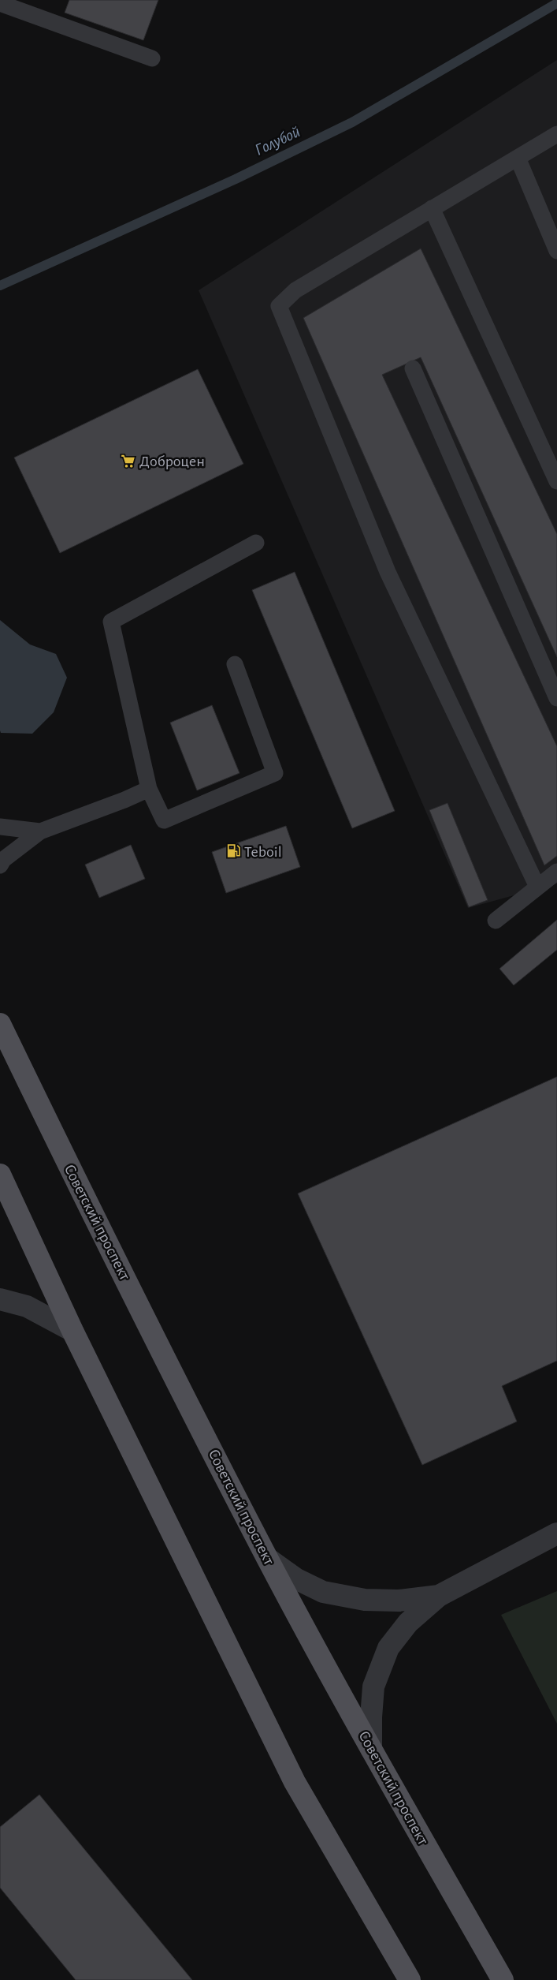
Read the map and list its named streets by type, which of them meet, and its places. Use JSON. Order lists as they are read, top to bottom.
{
  "streets": {
    "main road": ["Советский проспект"]
  },
  "water": ["Голубой"],
  "places": {
    "supermarket": ["Доброцен"],
    "fuel station": ["Teboil"]
  }
}
